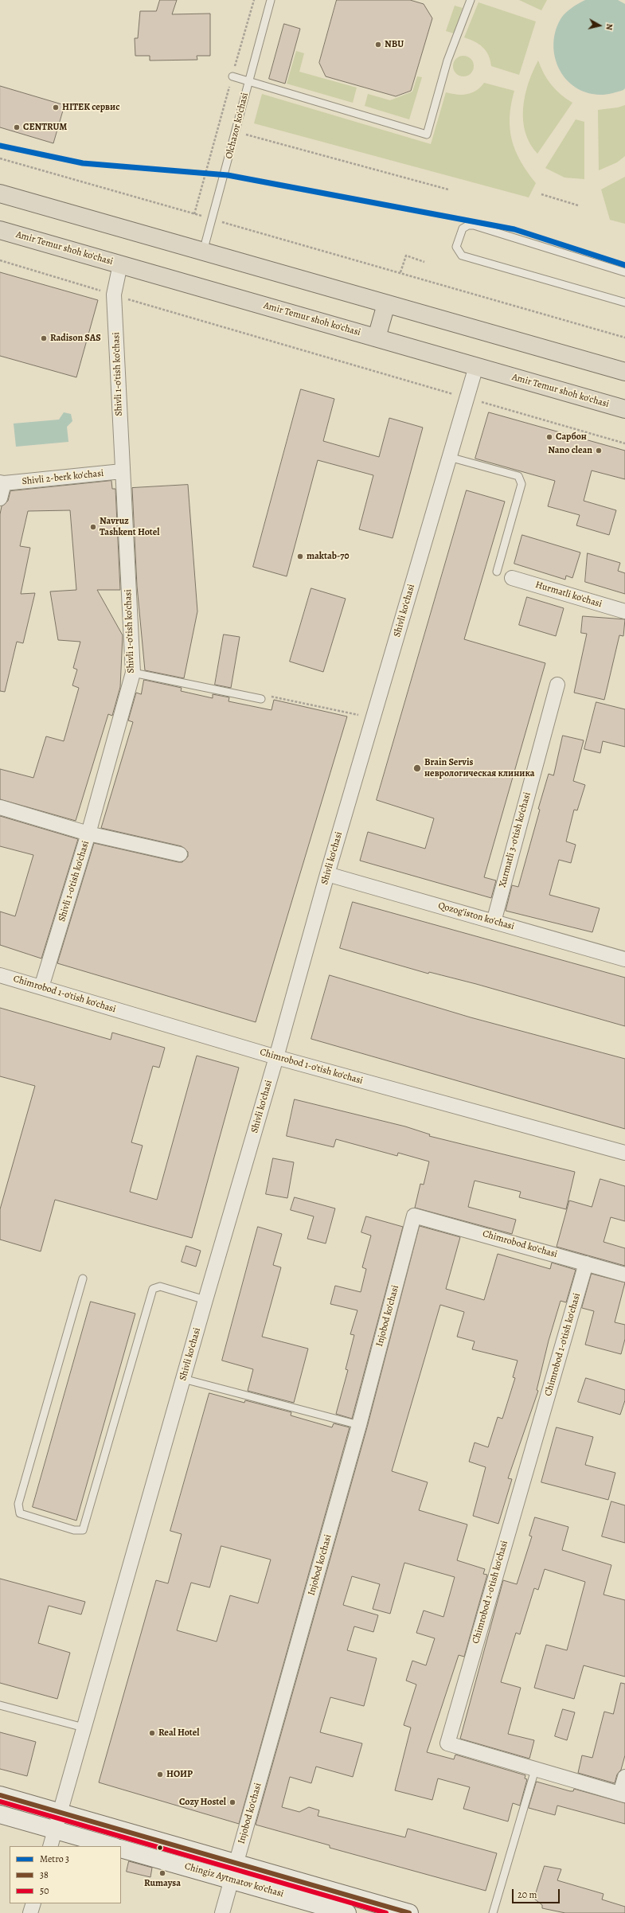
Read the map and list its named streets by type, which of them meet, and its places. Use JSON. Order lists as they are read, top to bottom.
{
  "streets": {
    "main road": ["Amir Temur shoh ko'chasi", "Chingiz Aytmatov ko'chasi"],
    "street": [
      "Shivli 1-o'tish ko'chasi",
      "Shivli 2-berk ko'chasi",
      "Hurmatli ko'chasi",
      "Shivli ko'chasi",
      "Xurmatli 3-o'tish ko'chasi",
      "Qozog'iston ko'chasi",
      "Chimrobod 1-o'tish ko'chasi",
      "Chimrobod ko'chasi",
      "Injobod ko'chasi"
    ],
    "lane": ["Olchazor ko'chasi"]
  },
  "crossings": [
    ["Amir Temur shoh ko'chasi", "Shivli 1-o'tish ko'chasi"],
    ["Amir Temur shoh ko'chasi", "Shivli ko'chasi"],
    ["Shivli 1-o'tish ko'chasi", "Shivli 2-berk ko'chasi"],
    ["Shivli 1-o'tish ko'chasi", "Chimrobod 1-o'tish ko'chasi"],
    ["Shivli ko'chasi", "Qozog'iston ko'chasi"],
    ["Shivli ko'chasi", "Chimrobod 1-o'tish ko'chasi"],
    ["Shivli ko'chasi", "Chingiz Aytmatov ko'chasi"],
    ["Xurmatli 3-o'tish ko'chasi", "Qozog'iston ko'chasi"],
    ["Chimrobod 1-o'tish ko'chasi", "Chimrobod ko'chasi"],
    ["Chimrobod ko'chasi", "Injobod ko'chasi"],
    ["Injobod ko'chasi", "Chingiz Aytmatov ko'chasi"]
  ],
  "places": [
    "NBU",
    "HITEK сервис",
    "CENTRUM",
    "Radison SAS",
    "Сарбон",
    "Nano clean",
    "Navruz Tashkent Hotel",
    "maktab-70",
    "Brain Servis неврологическая клиника",
    "Real Hotel",
    "НОИР",
    "Cozy Hostel",
    "Rumaysa"
  ],
  "lines": ["metro line 3", "transit line 38", "transit line 50"],
  "legend": ["Metro 3", "38", "50"],
  "scale_bar": "20 m",
  "north": "right"
}
